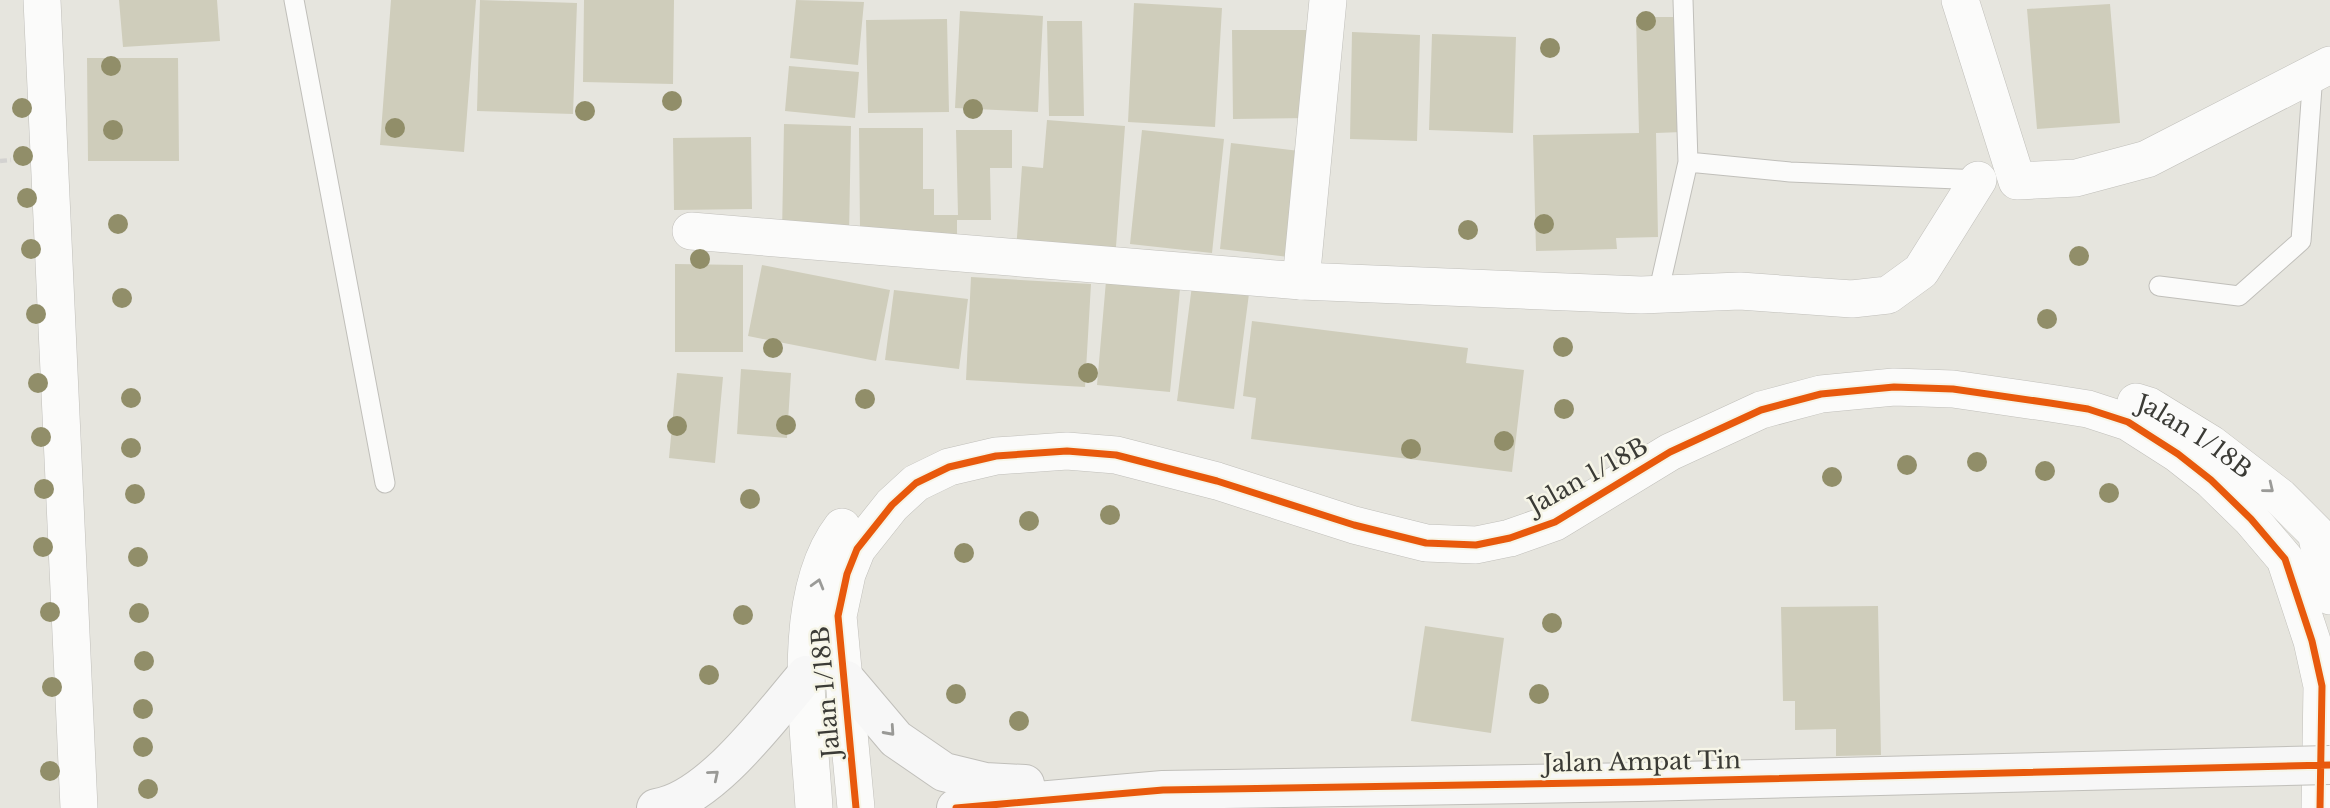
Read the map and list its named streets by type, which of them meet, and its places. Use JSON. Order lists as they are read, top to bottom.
{
  "streets": {
    "street": ["Jalan 1/18B", "Jalan Ampat Tin"]
  }
}
